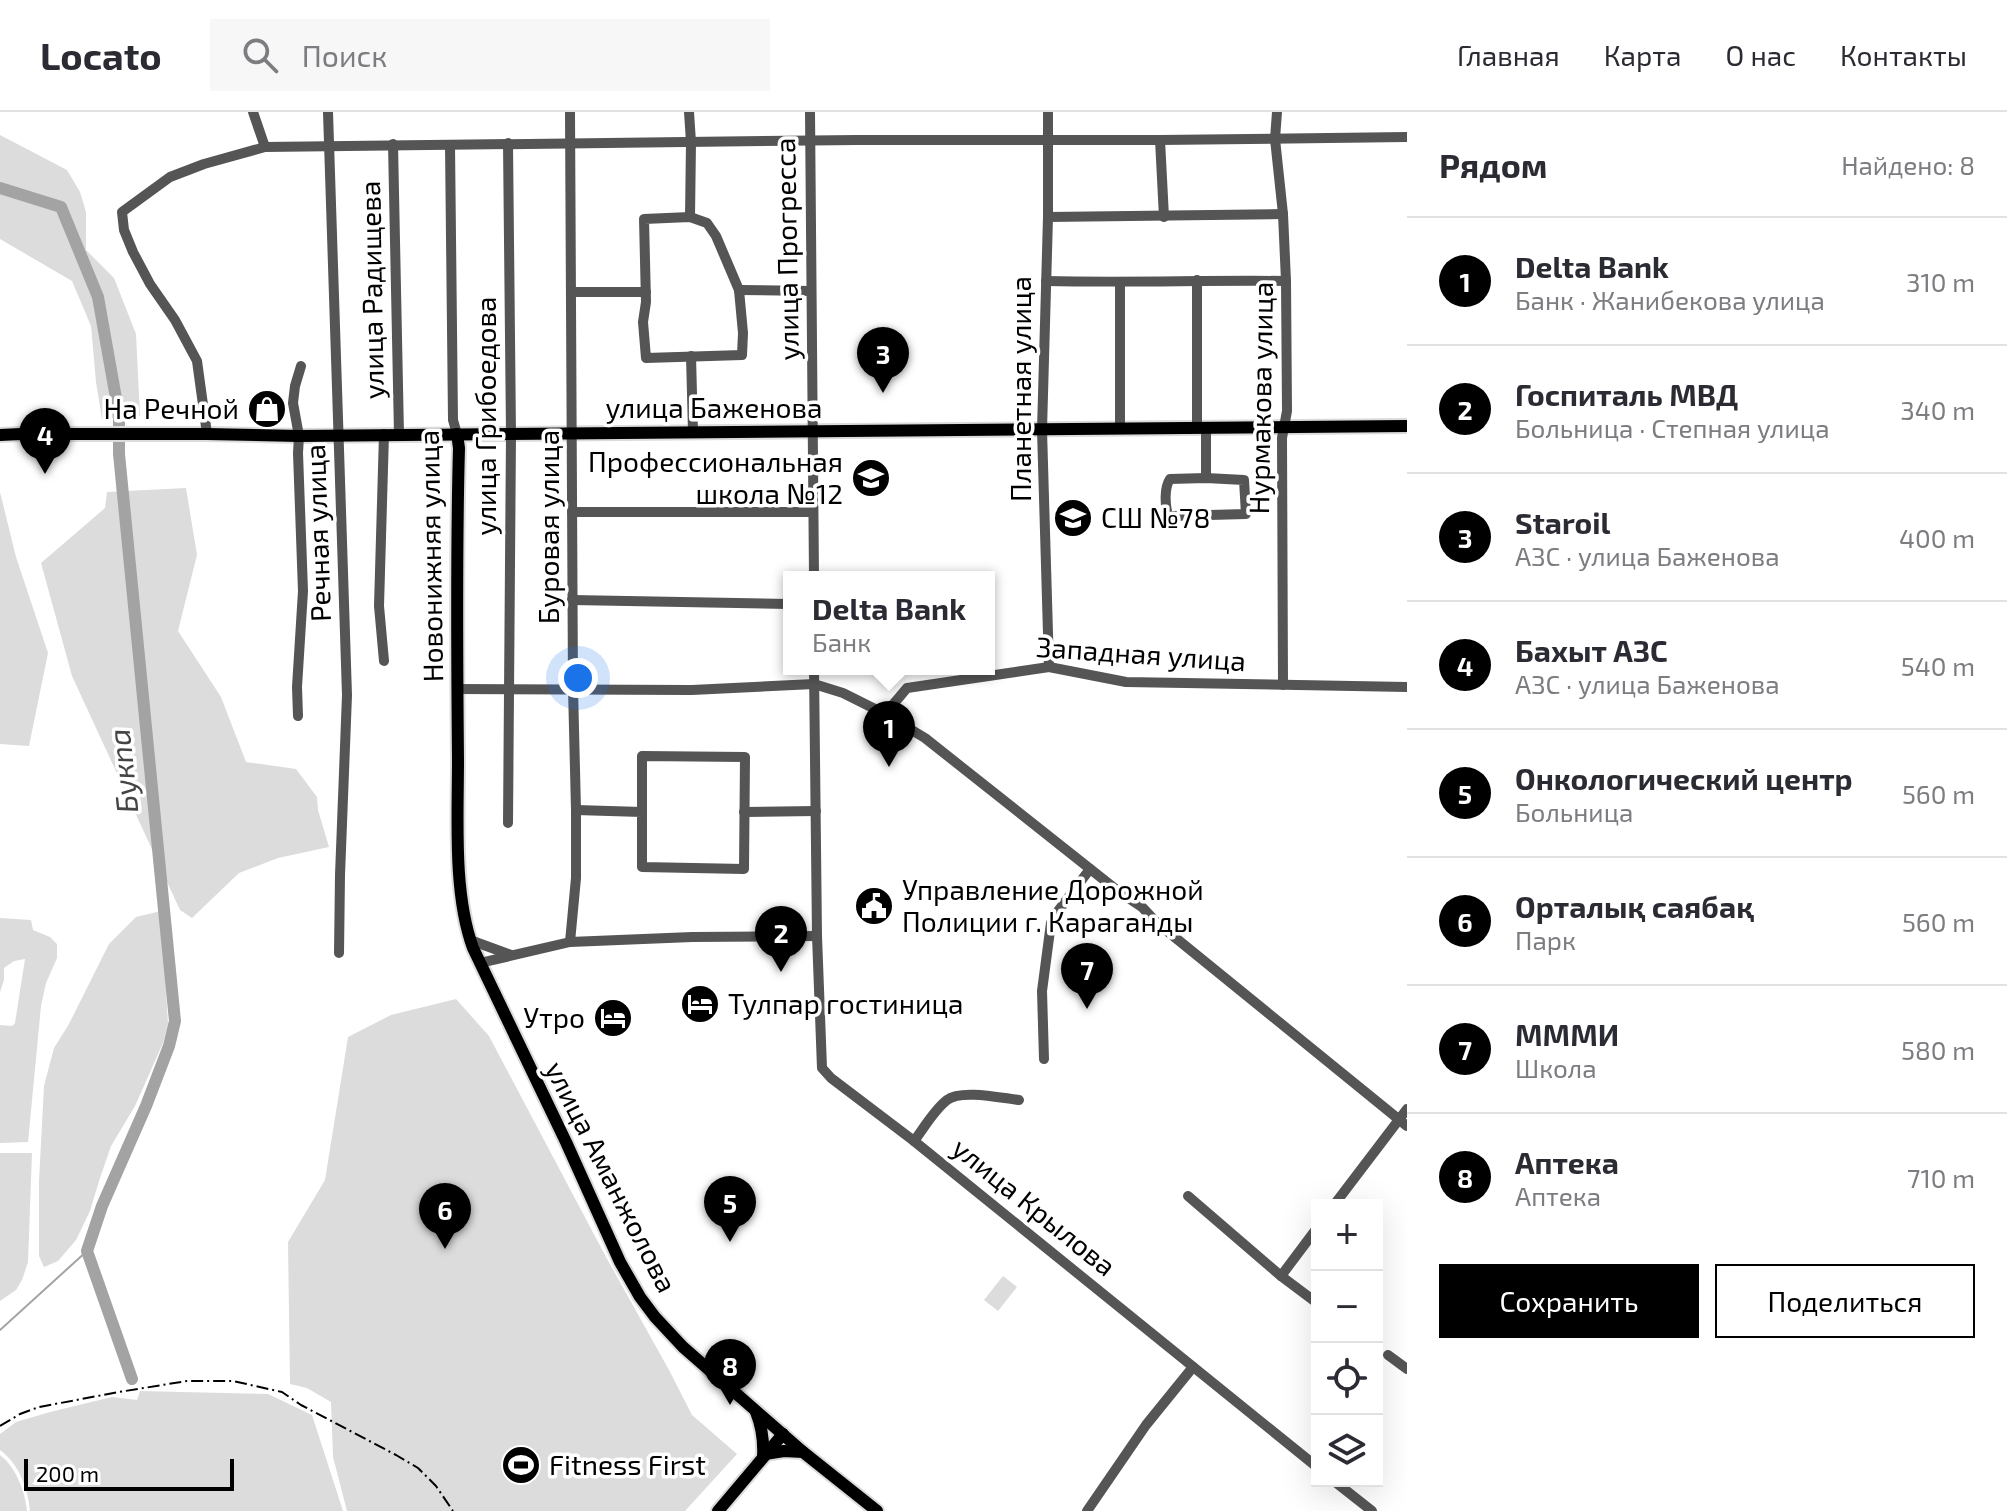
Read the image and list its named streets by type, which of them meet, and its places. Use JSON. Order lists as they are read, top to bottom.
{
  "streets": {
    "main road": ["улица Баженова", "Новонижняя улица", "улица Аманжолова"],
    "street": [
      "улица Прогресса",
      "улица Радищева",
      "Планетная улица",
      "Нурмакова улица",
      "улица Грибоедова",
      "Буровая улица",
      "Речная улица",
      "Западная улица",
      "улица Крылова"
    ]
  },
  "crossings": [
    ["улица Прогресса", "улица Баженова"],
    ["улица Радищева", "улица Баженова"],
    ["Планетная улица", "улица Баженова"],
    ["Планетная улица", "Западная улица"],
    ["Нурмакова улица", "улица Баженова"],
    ["Нурмакова улица", "Западная улица"],
    ["улица Баженова", "улица Грибоедова"],
    ["улица Баженова", "Буровая улица"],
    ["улица Баженова", "Речная улица"],
    ["улица Баженова", "Новонижняя улица"],
    ["Новонижняя улица", "улица Аманжолова"]
  ],
  "water": ["Букпа"],
  "places": {
    "shop": ["На Речной"],
    "school or university": ["Профессиональная школа №12", "СШ №78"],
    "public building": ["Управление Дорожной Полиции г. Караганды"],
    "hotel": ["Тулпар гостиница", "Утро"],
    "sports": ["Fitness First"]
  },
  "scale_bar": "200 m",
  "page": {
    "header": "Locato",
    "search": "Поиск",
    "nav": [
      "Главная",
      "Карта",
      "О нас",
      "Контакты"
    ],
    "heading": ["Рядом", "Найдено: 8"],
    "list": [
      {
        "mark": "1",
        "name": "Delta Bank",
        "note": "Банк · Жанибекова улица",
        "value": "310 m"
      },
      {
        "mark": "2",
        "name": "Госпиталь МВД",
        "note": "Больница · Степная улица",
        "value": "340 m"
      },
      {
        "mark": "3",
        "name": "Staroil",
        "note": "АЗС · улица Баженова",
        "value": "400 m"
      },
      {
        "mark": "4",
        "name": "Бахыт АЗС",
        "note": "АЗС · улица Баженова",
        "value": "540 m"
      },
      {
        "mark": "5",
        "name": "Онкологический центр",
        "note": "Больница",
        "value": "560 m"
      },
      {
        "mark": "6",
        "name": "Орталық саябақ",
        "note": "Парк",
        "value": "560 m"
      },
      {
        "mark": "7",
        "name": "МММИ",
        "note": "Школа",
        "value": "580 m"
      },
      {
        "mark": "8",
        "name": "Аптека",
        "note": "Аптека",
        "value": "710 m"
      }
    ],
    "pins": [
      "3",
      "4",
      "1",
      "2",
      "7",
      "5",
      "6",
      "8"
    ],
    "popup": ["Delta Bank", "Банк"],
    "map_buttons": ["+", "−"],
    "buttons": ["Сохранить", "Поделиться"],
    "scale": "200 m"
  }
}
